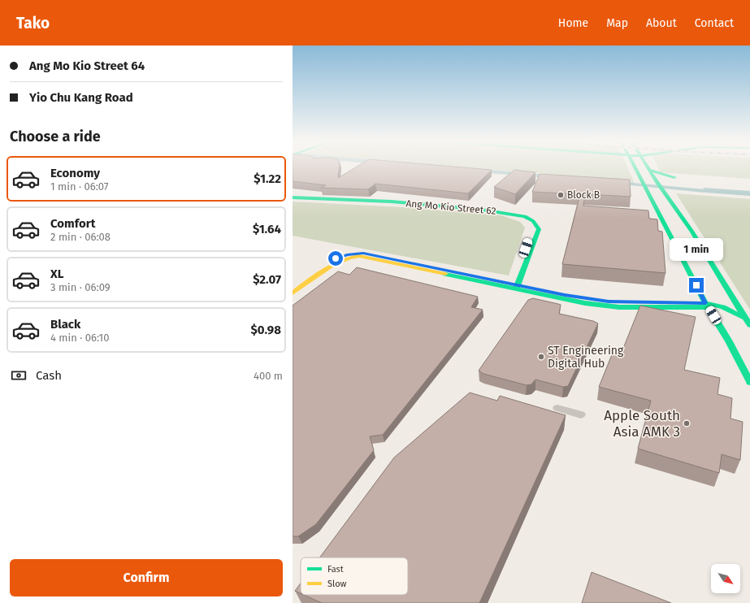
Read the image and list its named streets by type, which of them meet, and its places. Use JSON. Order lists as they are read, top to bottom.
{
  "streets": {
    "main road": ["Ang Mo Kio Street 62"]
  },
  "places": ["Block B", "ST Engineering Digital Hub", "Apple South Asia AMK 3"],
  "legend": ["Fast", "Slow"],
  "north": "bottom right",
  "page": {
    "header": "Tako",
    "nav": [
      "Home",
      "Map",
      "About",
      "Contact"
    ],
    "banner": ["Ang Mo Kio Street 64", "Yio Chu Kang Road"],
    "heading": "Choose a ride",
    "list": [
      {
        "name": "Economy",
        "note": "1 min · 06:07",
        "value": "$1.22"
      },
      {
        "name": "Comfort",
        "note": "2 min · 06:08",
        "value": "$1.64"
      },
      {
        "name": "XL",
        "note": "3 min · 06:09",
        "value": "$2.07"
      },
      {
        "name": "Black",
        "note": "4 min · 06:10",
        "value": "$0.98"
      }
    ],
    "bubble": "1 min",
    "pay": ["Cash", "400 m"],
    "buttons": "Confirm"
  }
}
